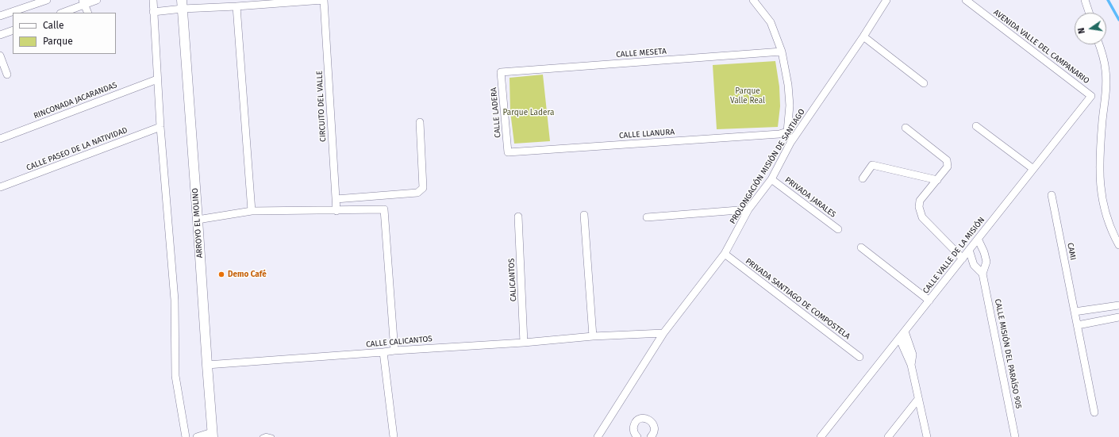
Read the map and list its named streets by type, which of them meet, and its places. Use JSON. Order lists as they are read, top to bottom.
{
  "streets": {
    "street": [
      "AVENIDA VALLE DEL CAMPANARIO",
      "CALLE MESETA",
      "RINCONADA JACARANDAS",
      "CIRCUITO DEL VALLE",
      "CALLE LADERA",
      "CALLE LLANURA",
      "CALLE PASEO DE LA NATIVIDAD",
      "PROLONGACIÓN MISIÓN DE SANTIAGO",
      "PRIVADA JARALES",
      "ARROYO EL MOLINO",
      "CAMI",
      "CALLE VALLE DE LA MISIÓN",
      "CALICANTOS",
      "PRIVADA SANTIAGO DE COMPOSTELA",
      "CALLE CALICANTOS",
      "CALLE MISIÓN DEL PARAÍSO 905"
    ]
  },
  "crossings": [
    ["AVENIDA VALLE DEL CAMPANARIO", "CALLE VALLE DE LA MISIÓN"],
    ["CALLE MESETA", "CALLE LADERA"],
    ["CALLE LADERA", "CALLE LLANURA"],
    ["PROLONGACIÓN MISIÓN DE SANTIAGO", "PRIVADA JARALES"],
    ["PROLONGACIÓN MISIÓN DE SANTIAGO", "PRIVADA SANTIAGO DE COMPOSTELA"],
    ["PROLONGACIÓN MISIÓN DE SANTIAGO", "CALLE CALICANTOS"],
    ["ARROYO EL MOLINO", "CALLE CALICANTOS"],
    ["CALICANTOS", "CALLE CALICANTOS"]
  ],
  "parks": ["Parque Valle Real", "Parque Ladera"],
  "places": ["Demo Café"],
  "legend": ["Calle", "Parque"],
  "north": "left"
}
